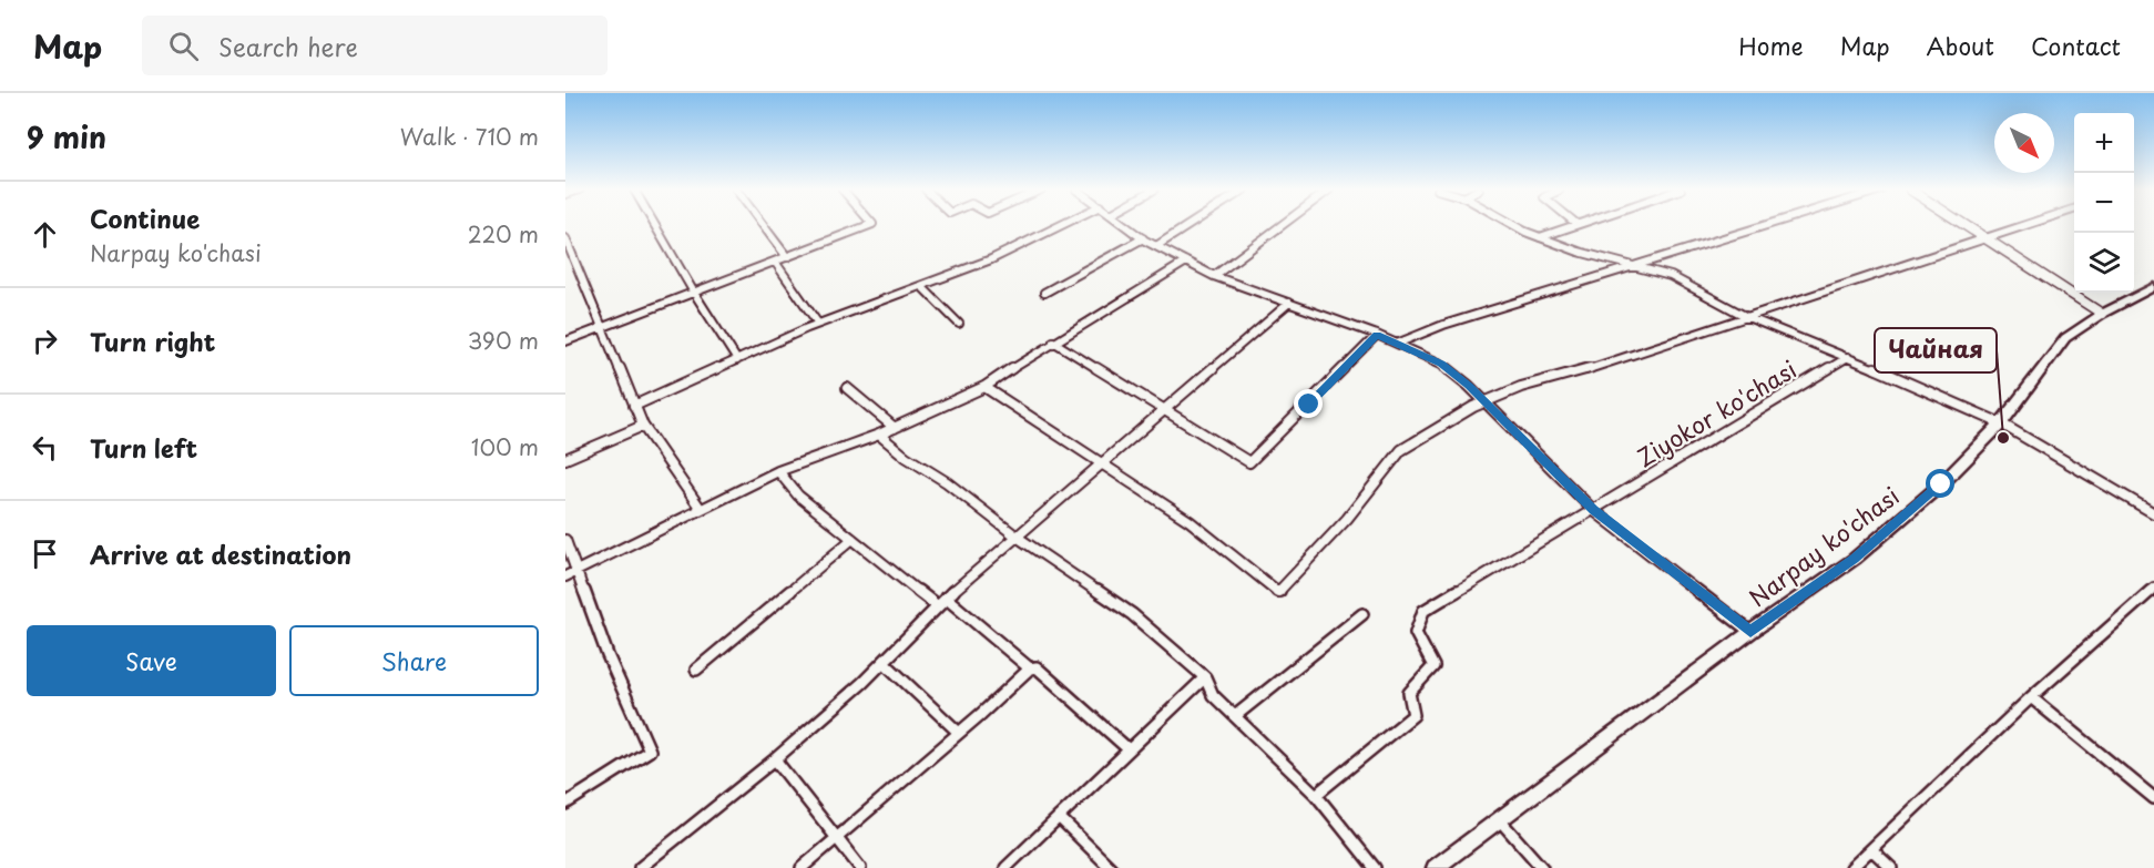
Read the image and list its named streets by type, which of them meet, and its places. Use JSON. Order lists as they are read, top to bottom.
{
  "streets": {
    "main road": ["Narpay ko'chasi"],
    "street": ["Ziyokor ko'chasi"]
  },
  "places": ["Чайная"],
  "north": "bottom right",
  "page": {
    "header": "Map",
    "search": "Search here",
    "nav": [
      "Home",
      "Map",
      "About",
      "Contact"
    ],
    "heading": ["9 min", "Walk · 710 m"],
    "map_buttons": ["+", "−"],
    "list": [
      ["Continue", "Narpay ko'chasi", "220 m"],
      ["Turn right", "390 m"],
      ["Turn left", "100 m"],
      "Arrive at destination"
    ],
    "buttons": ["Save", "Share"]
  }
}
